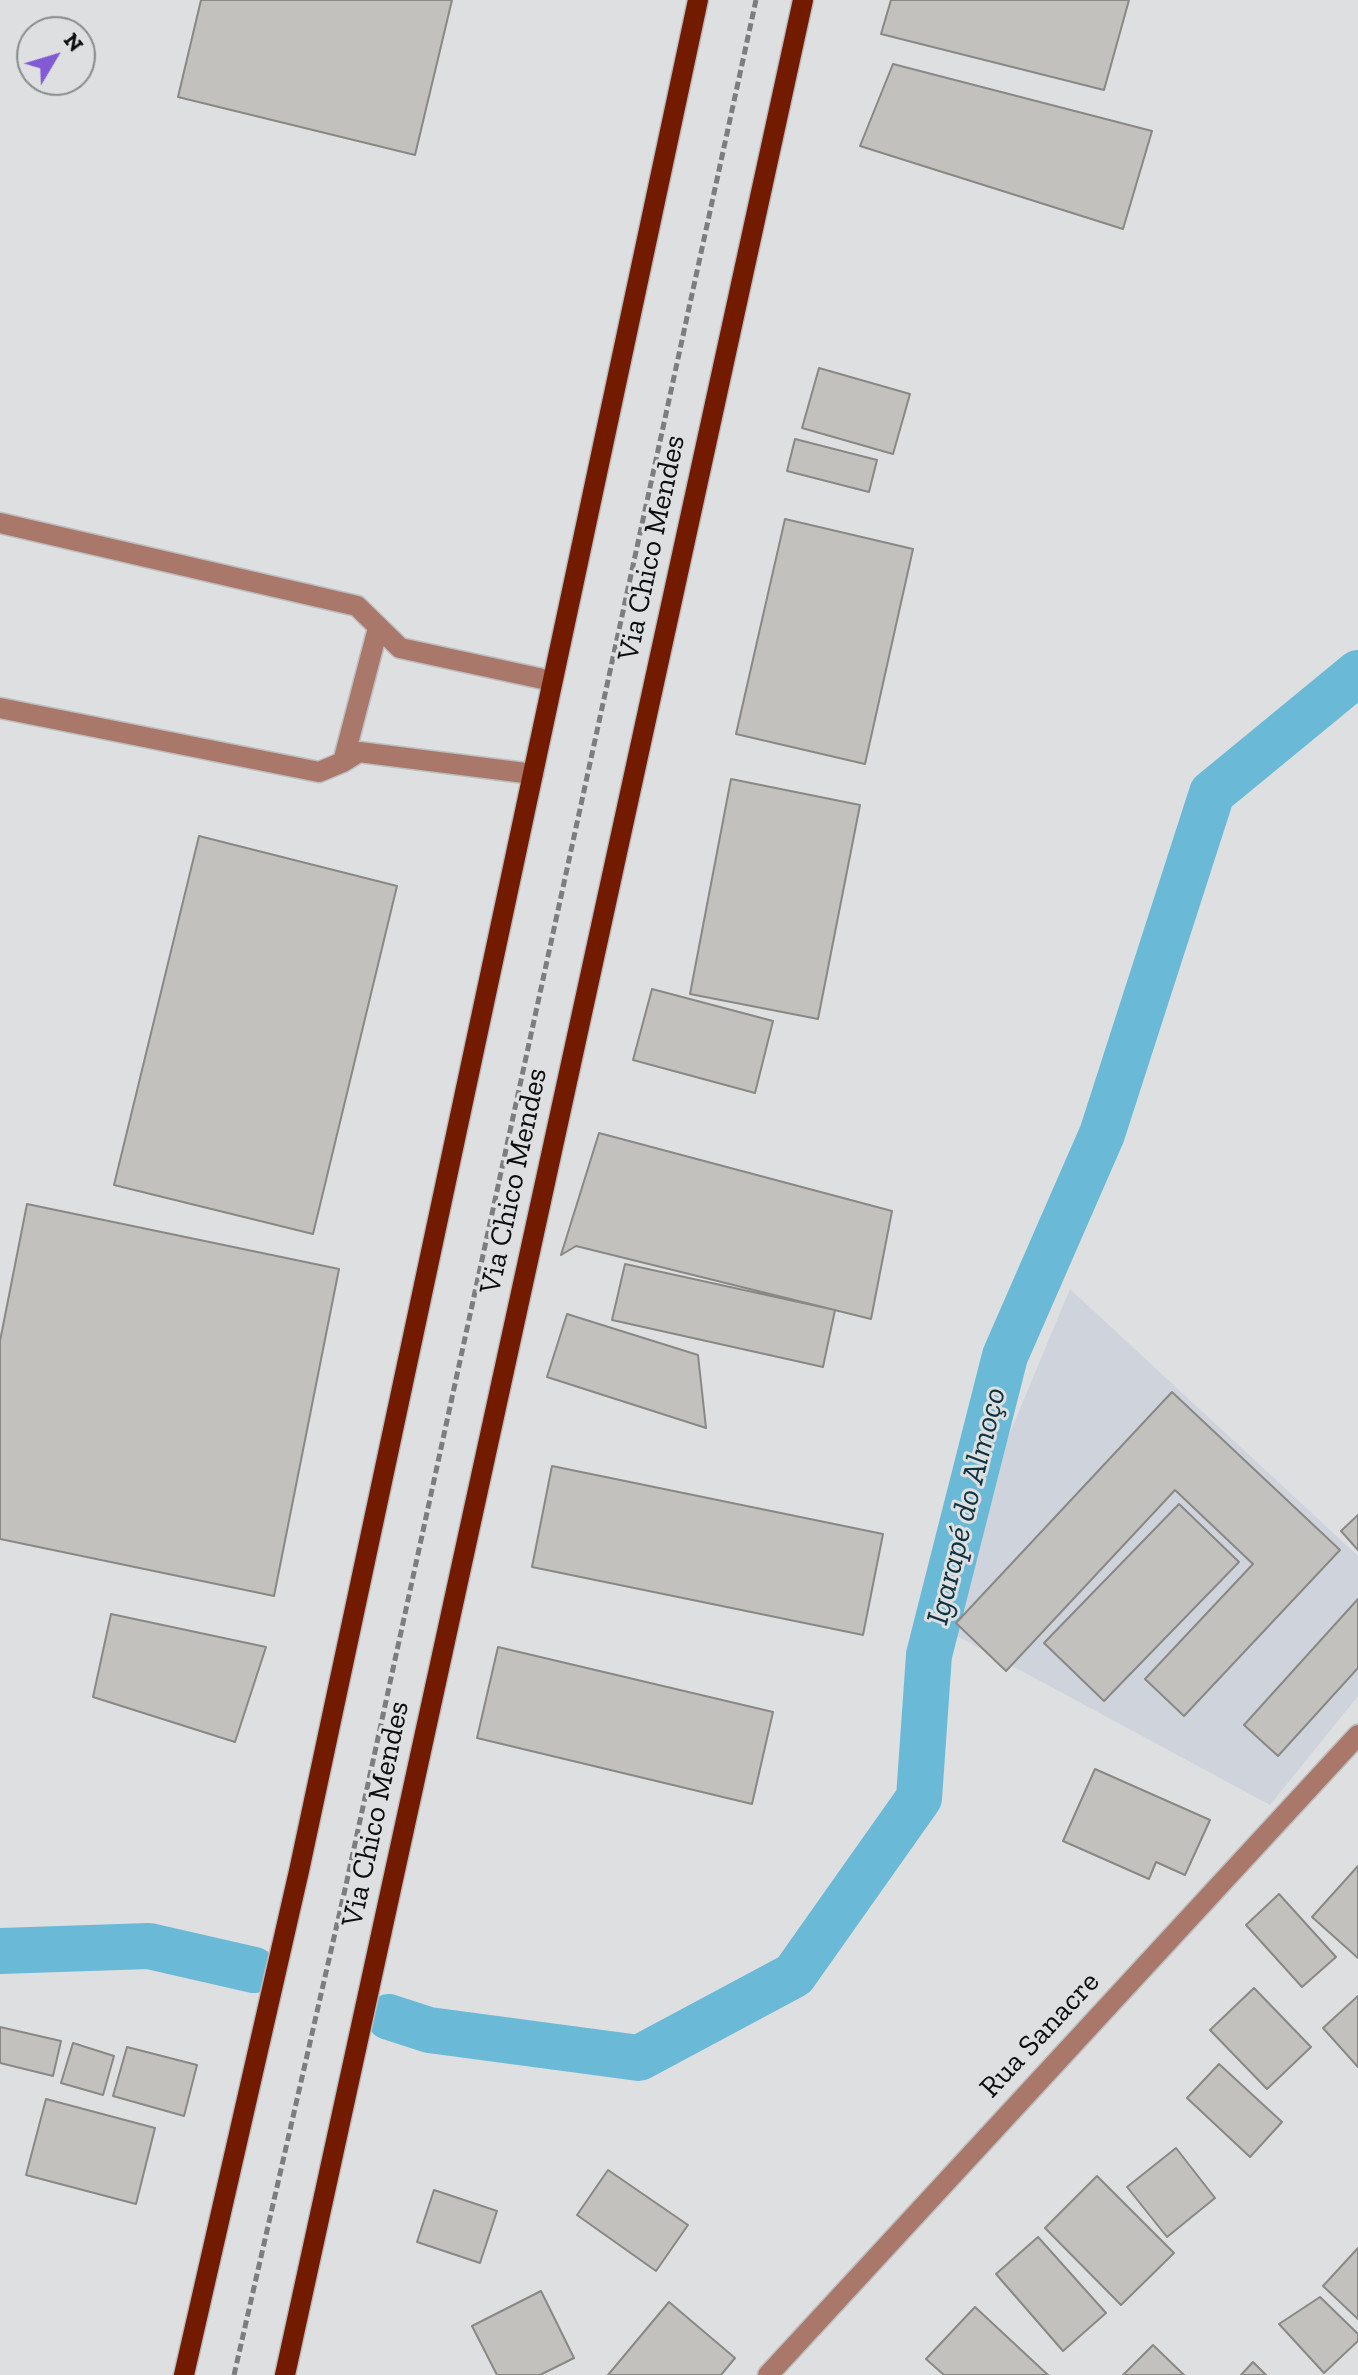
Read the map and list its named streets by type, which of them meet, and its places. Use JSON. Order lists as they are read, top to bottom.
{
  "streets": {
    "main road": ["Via Chico Mendes"],
    "street": ["Rua Sanacre"]
  },
  "water": ["Igarapé do Almoço"],
  "north": "top right"
}
